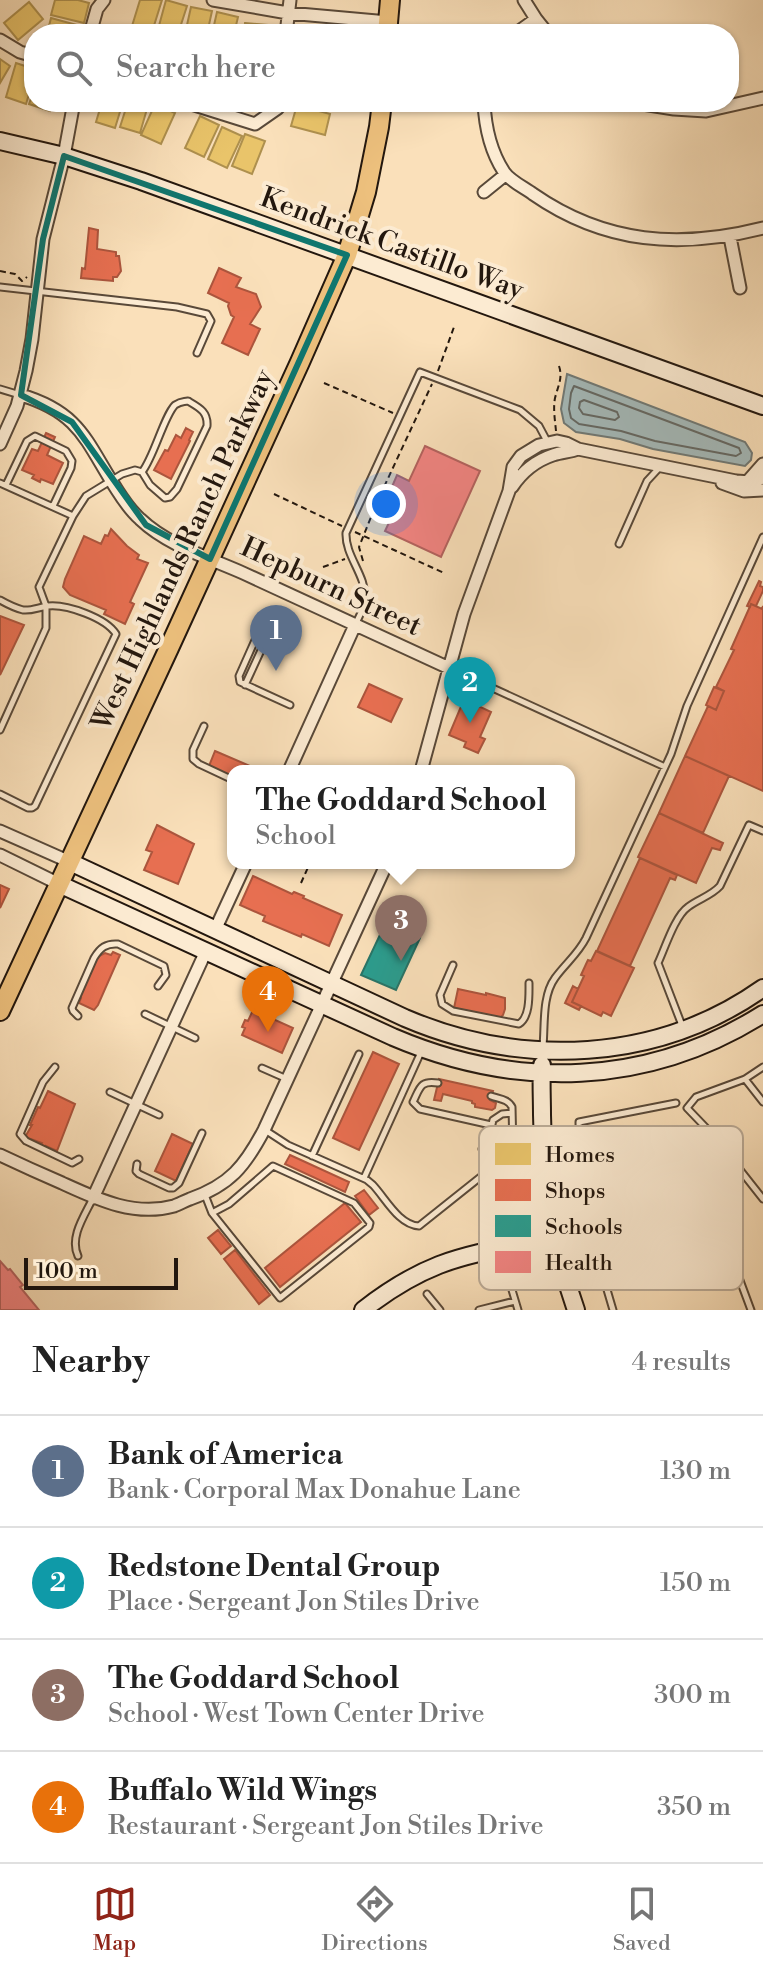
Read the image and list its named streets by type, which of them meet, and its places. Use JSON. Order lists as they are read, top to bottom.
{
  "streets": {
    "main road": ["West Highlands Ranch Parkway"],
    "street": ["Kendrick Castillo Way", "Hepburn Street"]
  },
  "crossings": [
    ["Kendrick Castillo Way", "West Highlands Ranch Parkway"],
    ["West Highlands Ranch Parkway", "Hepburn Street"]
  ],
  "legend": [
    "Homes",
    "Shops",
    "Schools",
    "Health"
  ],
  "scale_bar": "100 m",
  "page": {
    "search": "Search here",
    "pins": [
      "1",
      "2",
      "3",
      "4"
    ],
    "popup": ["The Goddard School", "School"],
    "scale": "100 m",
    "heading": ["Nearby", "4 results"],
    "list": [
      {
        "mark": "1",
        "name": "Bank of America",
        "note": "Bank · Corporal Max Donahue Lane",
        "value": "130 m"
      },
      {
        "mark": "2",
        "name": "Redstone Dental Group",
        "note": "Place · Sergeant Jon Stiles Drive",
        "value": "150 m"
      },
      {
        "mark": "3",
        "name": "The Goddard School",
        "note": "School · West Town Center Drive",
        "value": "300 m"
      },
      {
        "mark": "4",
        "name": "Buffalo Wild Wings",
        "note": "Restaurant · Sergeant Jon Stiles Drive",
        "value": "350 m"
      }
    ],
    "nav": ["Map", "Directions", "Saved"]
  }
}
